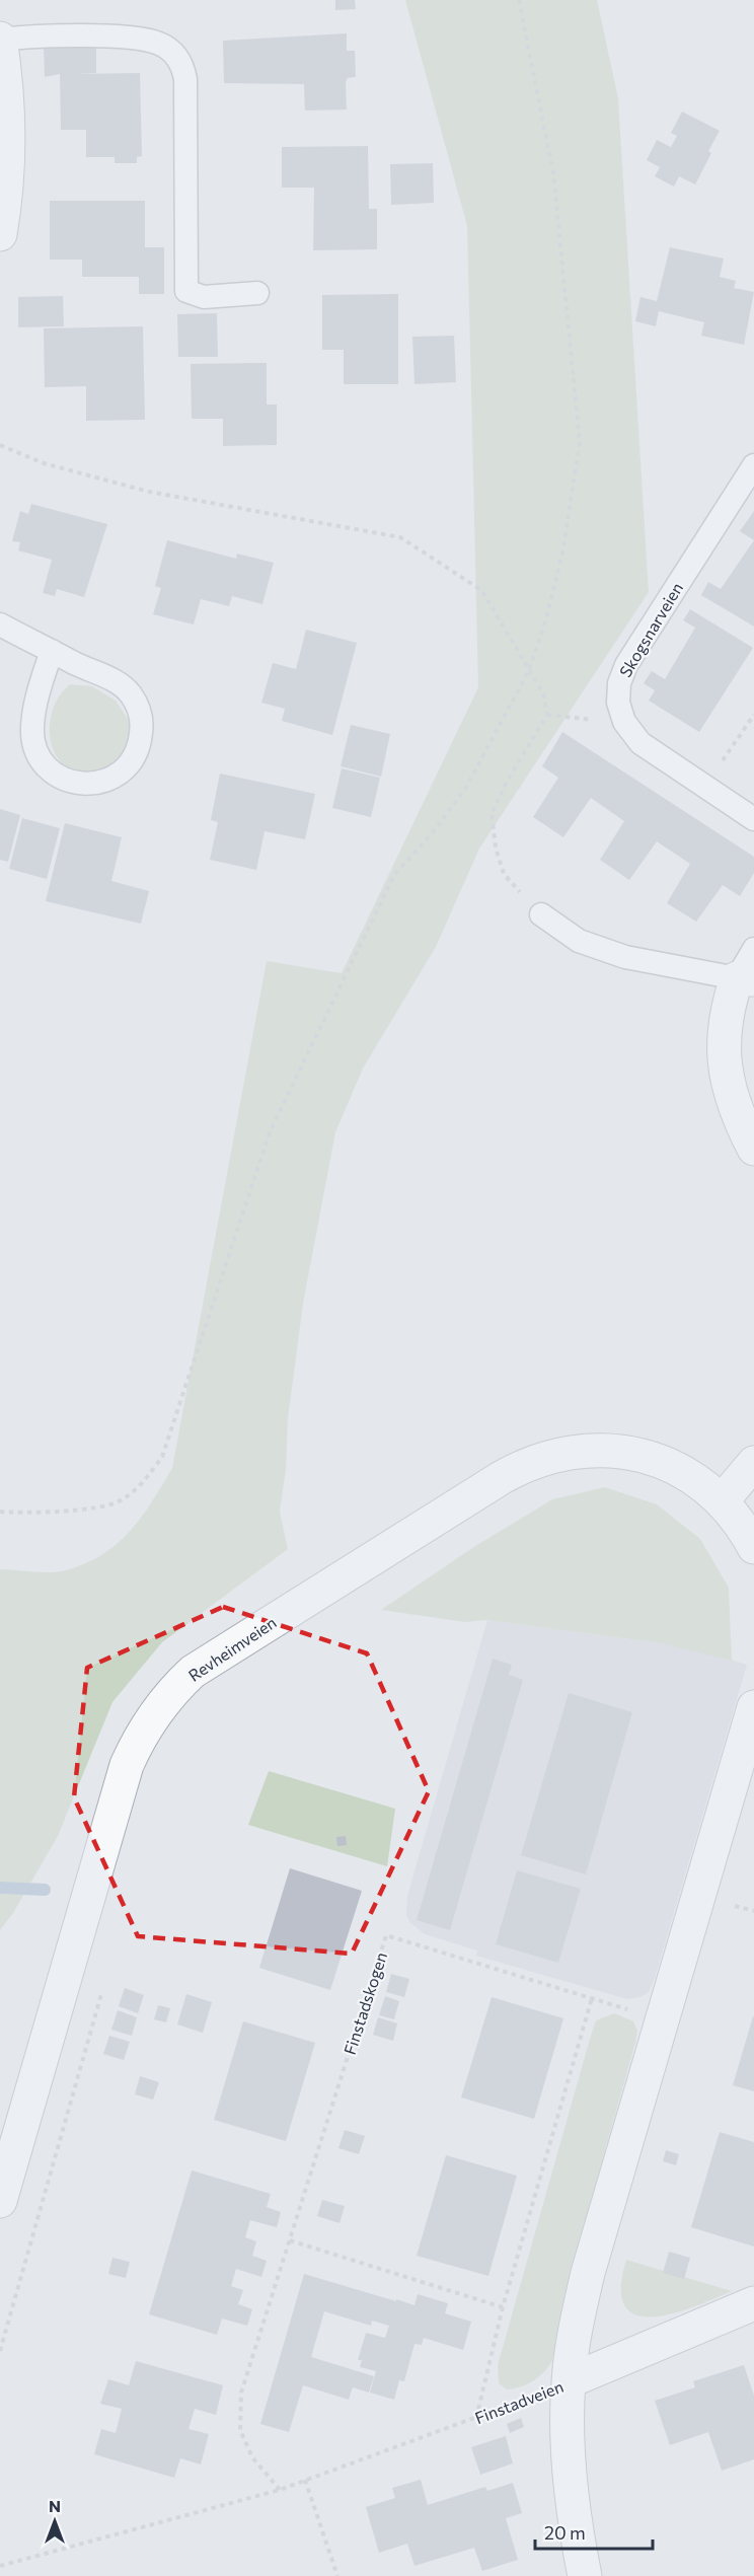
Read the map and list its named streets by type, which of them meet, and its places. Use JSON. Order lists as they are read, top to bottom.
{
  "streets": {
    "street": ["Revheimveien", "Finstadveien"],
    "lane": ["Skogsnarveien"],
    "path": ["Finstadskogen"]
  },
  "crossings": [
    ["Finstadskogen", "Finstadveien"]
  ],
  "scale_bar": "20 m",
  "north": "top"
}
